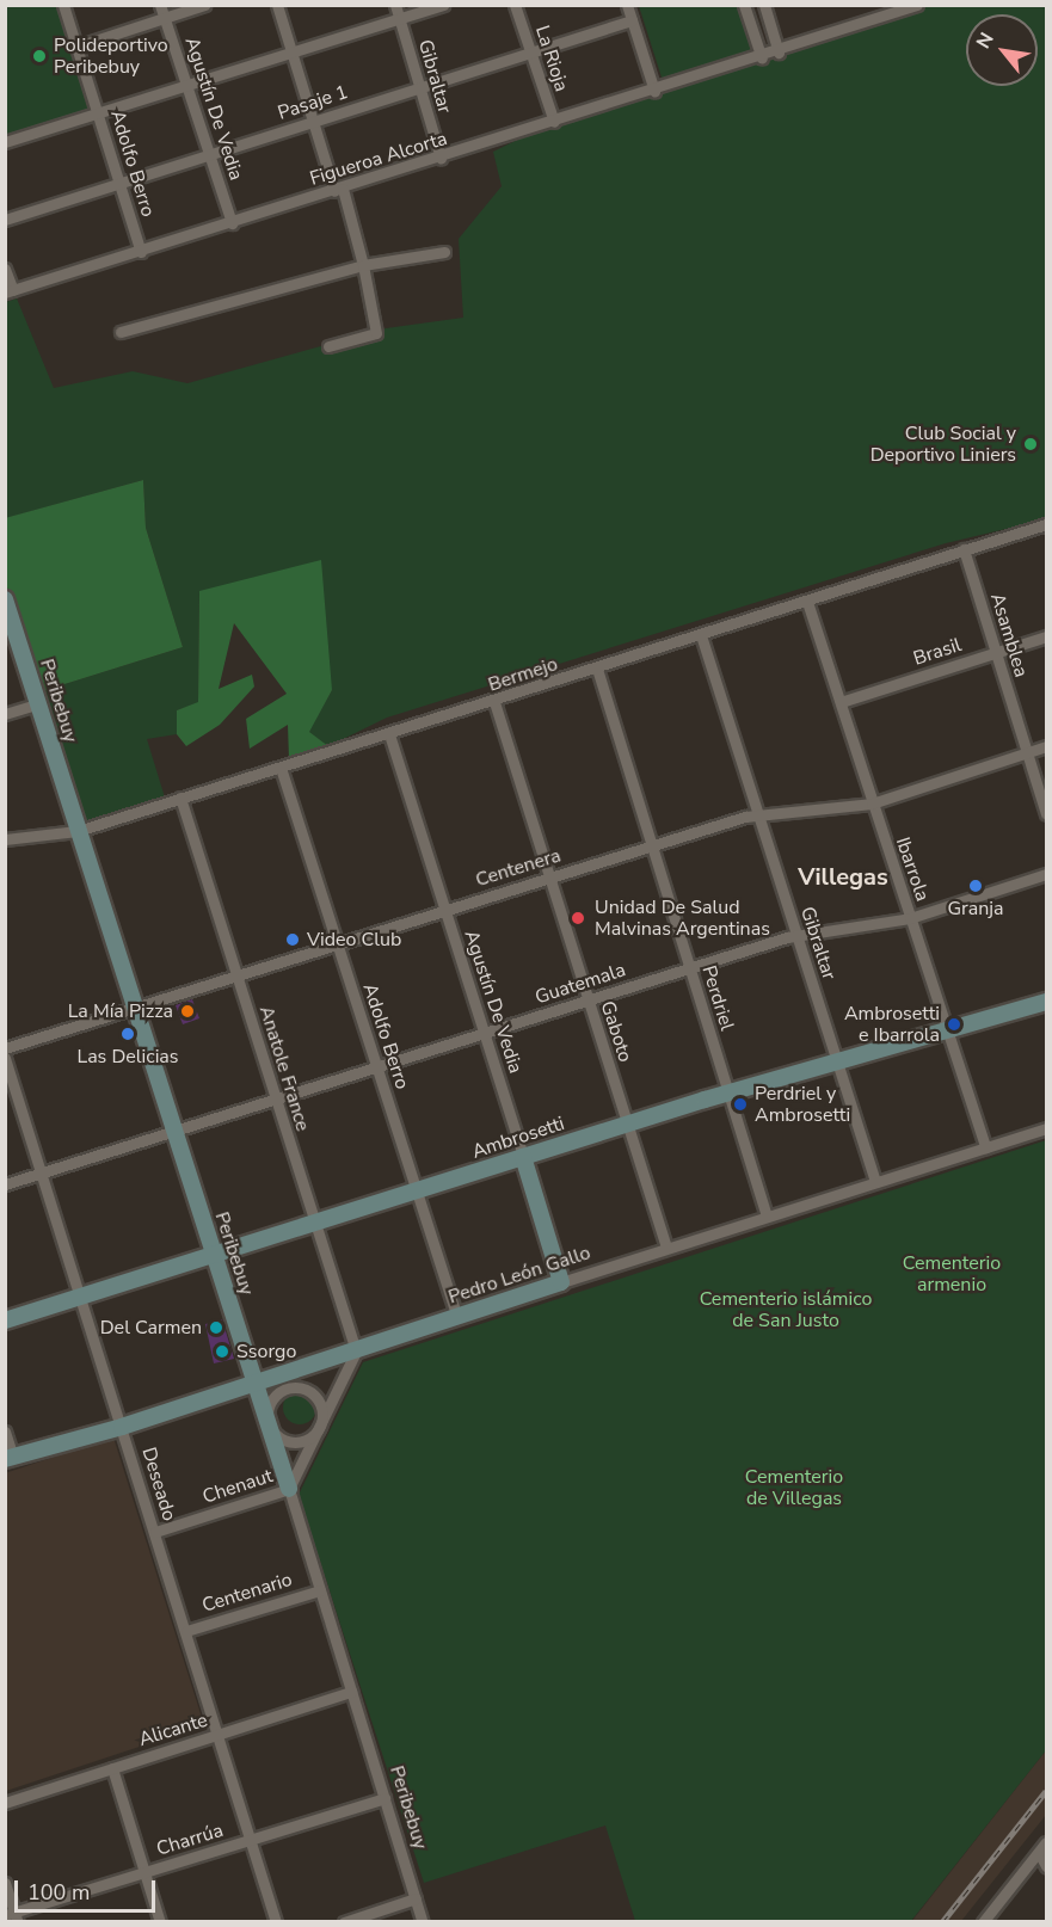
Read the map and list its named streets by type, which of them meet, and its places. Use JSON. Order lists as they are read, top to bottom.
{
  "streets": {
    "street": [
      "La Rioja",
      "Gibraltar",
      "Pasaje 1",
      "Agustín De Vedia",
      "Figueroa Alcorta",
      "Adolfo Berro",
      "Asamblea",
      "Brasil",
      "Bermejo",
      "Peribebuy",
      "Centenera",
      "Ibarrola",
      "Guatemala",
      "Perdriel",
      "Gaboto",
      "Anatole France",
      "Ambrosetti",
      "Pedro León Gallo",
      "Deseado",
      "Chenaut",
      "Centenario",
      "Alicante",
      "Charrúa"
    ]
  },
  "crossings": [
    ["La Rioja", "Pasaje 1"],
    ["La Rioja", "Figueroa Alcorta"],
    ["Gibraltar", "Pasaje 1"],
    ["Gibraltar", "Figueroa Alcorta"],
    ["Gibraltar", "Bermejo"],
    ["Gibraltar", "Centenera"],
    ["Gibraltar", "Guatemala"],
    ["Gibraltar", "Ambrosetti"],
    ["Gibraltar", "Pedro León Gallo"],
    ["Pasaje 1", "Agustín De Vedia"],
    ["Pasaje 1", "Adolfo Berro"],
    ["Agustín De Vedia", "Figueroa Alcorta"],
    ["Agustín De Vedia", "Bermejo"],
    ["Agustín De Vedia", "Centenera"],
    ["Agustín De Vedia", "Guatemala"],
    ["Agustín De Vedia", "Ambrosetti"],
    ["Agustín De Vedia", "Pedro León Gallo"],
    ["Figueroa Alcorta", "Adolfo Berro"],
    ["Adolfo Berro", "Bermejo"],
    ["Adolfo Berro", "Centenera"],
    ["Adolfo Berro", "Guatemala"],
    ["Adolfo Berro", "Ambrosetti"],
    ["Adolfo Berro", "Pedro León Gallo"],
    ["Asamblea", "Brasil"],
    ["Asamblea", "Bermejo"],
    ["Asamblea", "Centenera"],
    ["Brasil", "Ibarrola"],
    ["Bermejo", "Peribebuy"],
    ["Bermejo", "Ibarrola"],
    ["Bermejo", "Perdriel"],
    ["Bermejo", "Gaboto"],
    ["Bermejo", "Anatole France"],
    ["Peribebuy", "Centenera"],
    ["Peribebuy", "Guatemala"],
    ["Peribebuy", "Ambrosetti"],
    ["Peribebuy", "Pedro León Gallo"],
    ["Peribebuy", "Chenaut"],
    ["Peribebuy", "Centenario"],
    ["Peribebuy", "Alicante"],
    ["Peribebuy", "Charrúa"],
    ["Centenera", "Ibarrola"],
    ["Centenera", "Perdriel"],
    ["Centenera", "Gaboto"],
    ["Centenera", "Anatole France"],
    ["Ibarrola", "Guatemala"],
    ["Ibarrola", "Ambrosetti"],
    ["Ibarrola", "Pedro León Gallo"],
    ["Guatemala", "Perdriel"],
    ["Guatemala", "Gaboto"],
    ["Guatemala", "Anatole France"],
    ["Guatemala", "Deseado"],
    ["Perdriel", "Ambrosetti"],
    ["Perdriel", "Pedro León Gallo"],
    ["Gaboto", "Ambrosetti"],
    ["Gaboto", "Pedro León Gallo"],
    ["Anatole France", "Ambrosetti"],
    ["Anatole France", "Pedro León Gallo"],
    ["Ambrosetti", "Deseado"],
    ["Pedro León Gallo", "Deseado"],
    ["Deseado", "Chenaut"],
    ["Deseado", "Centenario"],
    ["Deseado", "Alicante"],
    ["Deseado", "Charrúa"]
  ],
  "districts": ["Villegas"],
  "parks": ["Cementerio armenio", "Cementerio islámico de San Justo", "Cementerio de Villegas"],
  "places": [
    "Polideportivo Peribebuy",
    "Club Social y Deportivo Liniers",
    "Granja",
    "Unidad De Salud Malvinas Argentinas",
    "Video Club",
    "La Mía Pizza",
    "Ambrosetti e Ibarrola",
    "Las Delicias",
    "Perdriel y Ambrosetti",
    "Del Carmen",
    "Ssorgo"
  ],
  "scale_bar": "100 m",
  "north": "top left"
}
